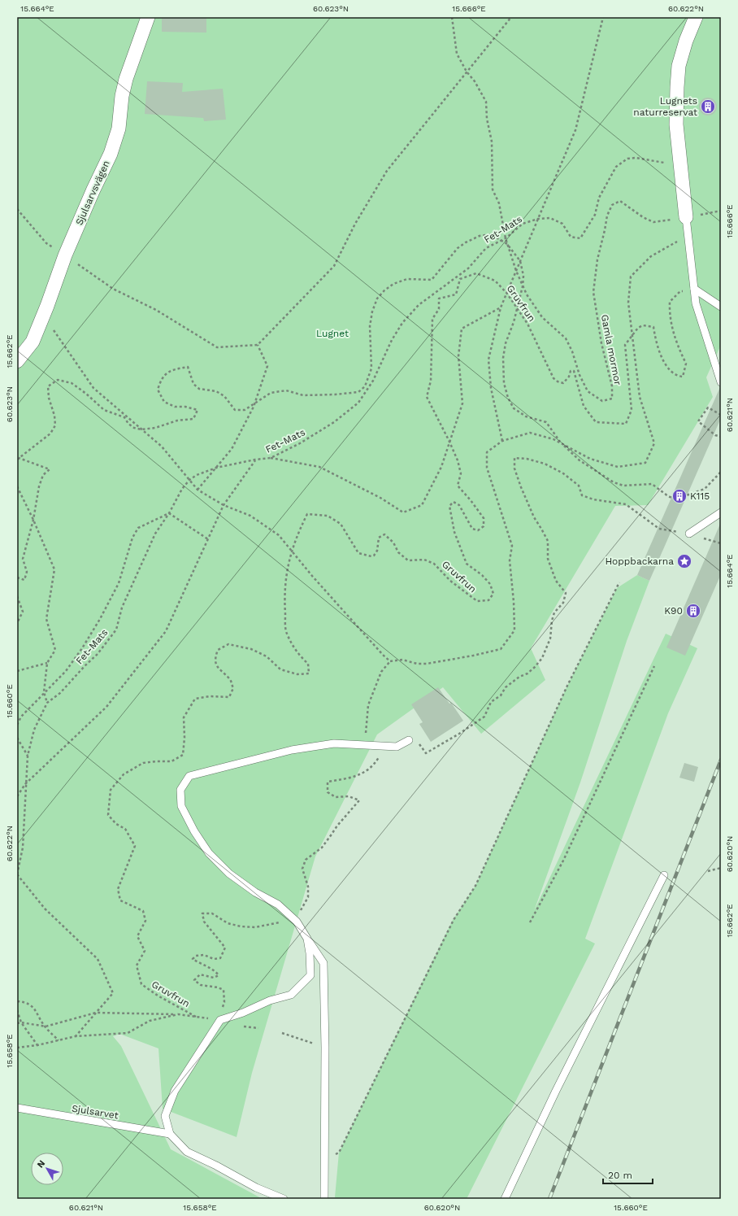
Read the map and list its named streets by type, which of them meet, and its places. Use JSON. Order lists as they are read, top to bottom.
{
  "streets": {
    "street": ["Sjulsarvsvägen"],
    "lane": ["Sjulsarvet"],
    "path": ["Fet-Mats", "Gruvfrun", "Gamla mormor"]
  },
  "crossings": [
    ["Fet-Mats", "Gamla mormor"]
  ],
  "parks": ["Lugnet"],
  "places": {
    "building": ["Lugnets naturreservat", "K115", "K90"],
    "place": ["Hoppbackarna"]
  },
  "scale_bar": "20 m",
  "north": "top left",
  "coordinates": [
    "15.664°E",
    "60.623°N",
    "15.666°E",
    "60.622°N",
    "15.662°E",
    "60.621°N",
    "15.660°E",
    "60.620°N",
    "15.658°E"
  ]
}
